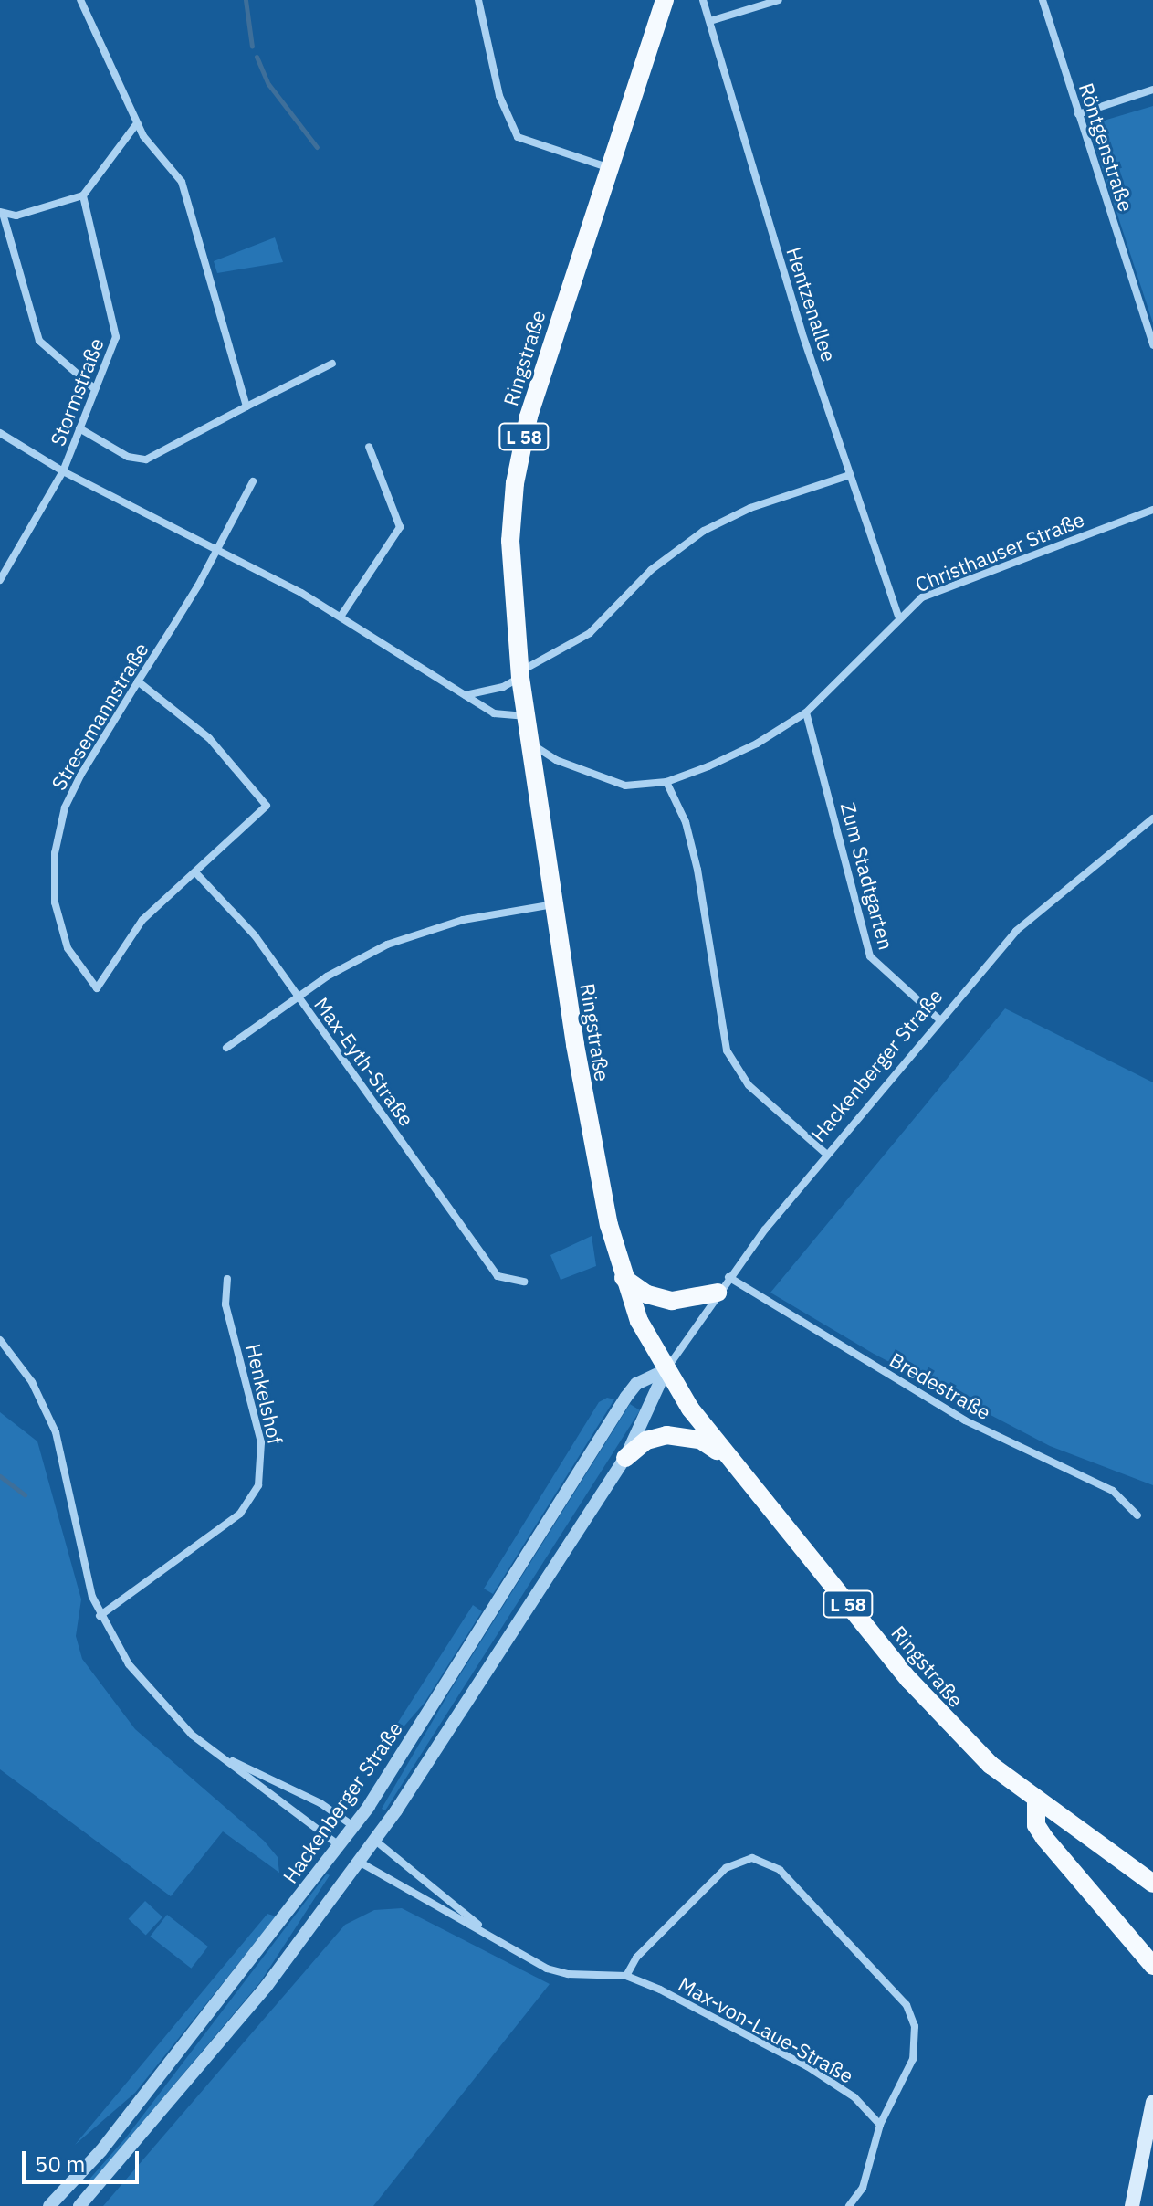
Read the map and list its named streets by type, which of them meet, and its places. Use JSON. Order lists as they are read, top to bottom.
{
  "streets": {
    "main road": ["Ringstraße", "L 58"],
    "street": [
      "Röntgenstraße",
      "Hentzenallee",
      "Stormstraße",
      "Christhauser Straße",
      "Stresemannstraße",
      "Zum Stadtgarten",
      "Max-Eyth-Straße",
      "Hackenberger Straße",
      "Bredestraße",
      "Henkelshof",
      "Max-von-Laue-Straße"
    ]
  },
  "crossings": [
    ["Hentzenallee", "Christhauser Straße"],
    ["Ringstraße", "Christhauser Straße"],
    ["Ringstraße", "Hackenberger Straße"],
    ["Christhauser Straße", "Zum Stadtgarten"],
    ["Stresemannstraße", "Max-Eyth-Straße"],
    ["Zum Stadtgarten", "Hackenberger Straße"],
    ["Hackenberger Straße", "Bredestraße"],
    ["Hackenberger Straße", "Max-von-Laue-Straße"]
  ],
  "scale_bar": "50 m"
}
